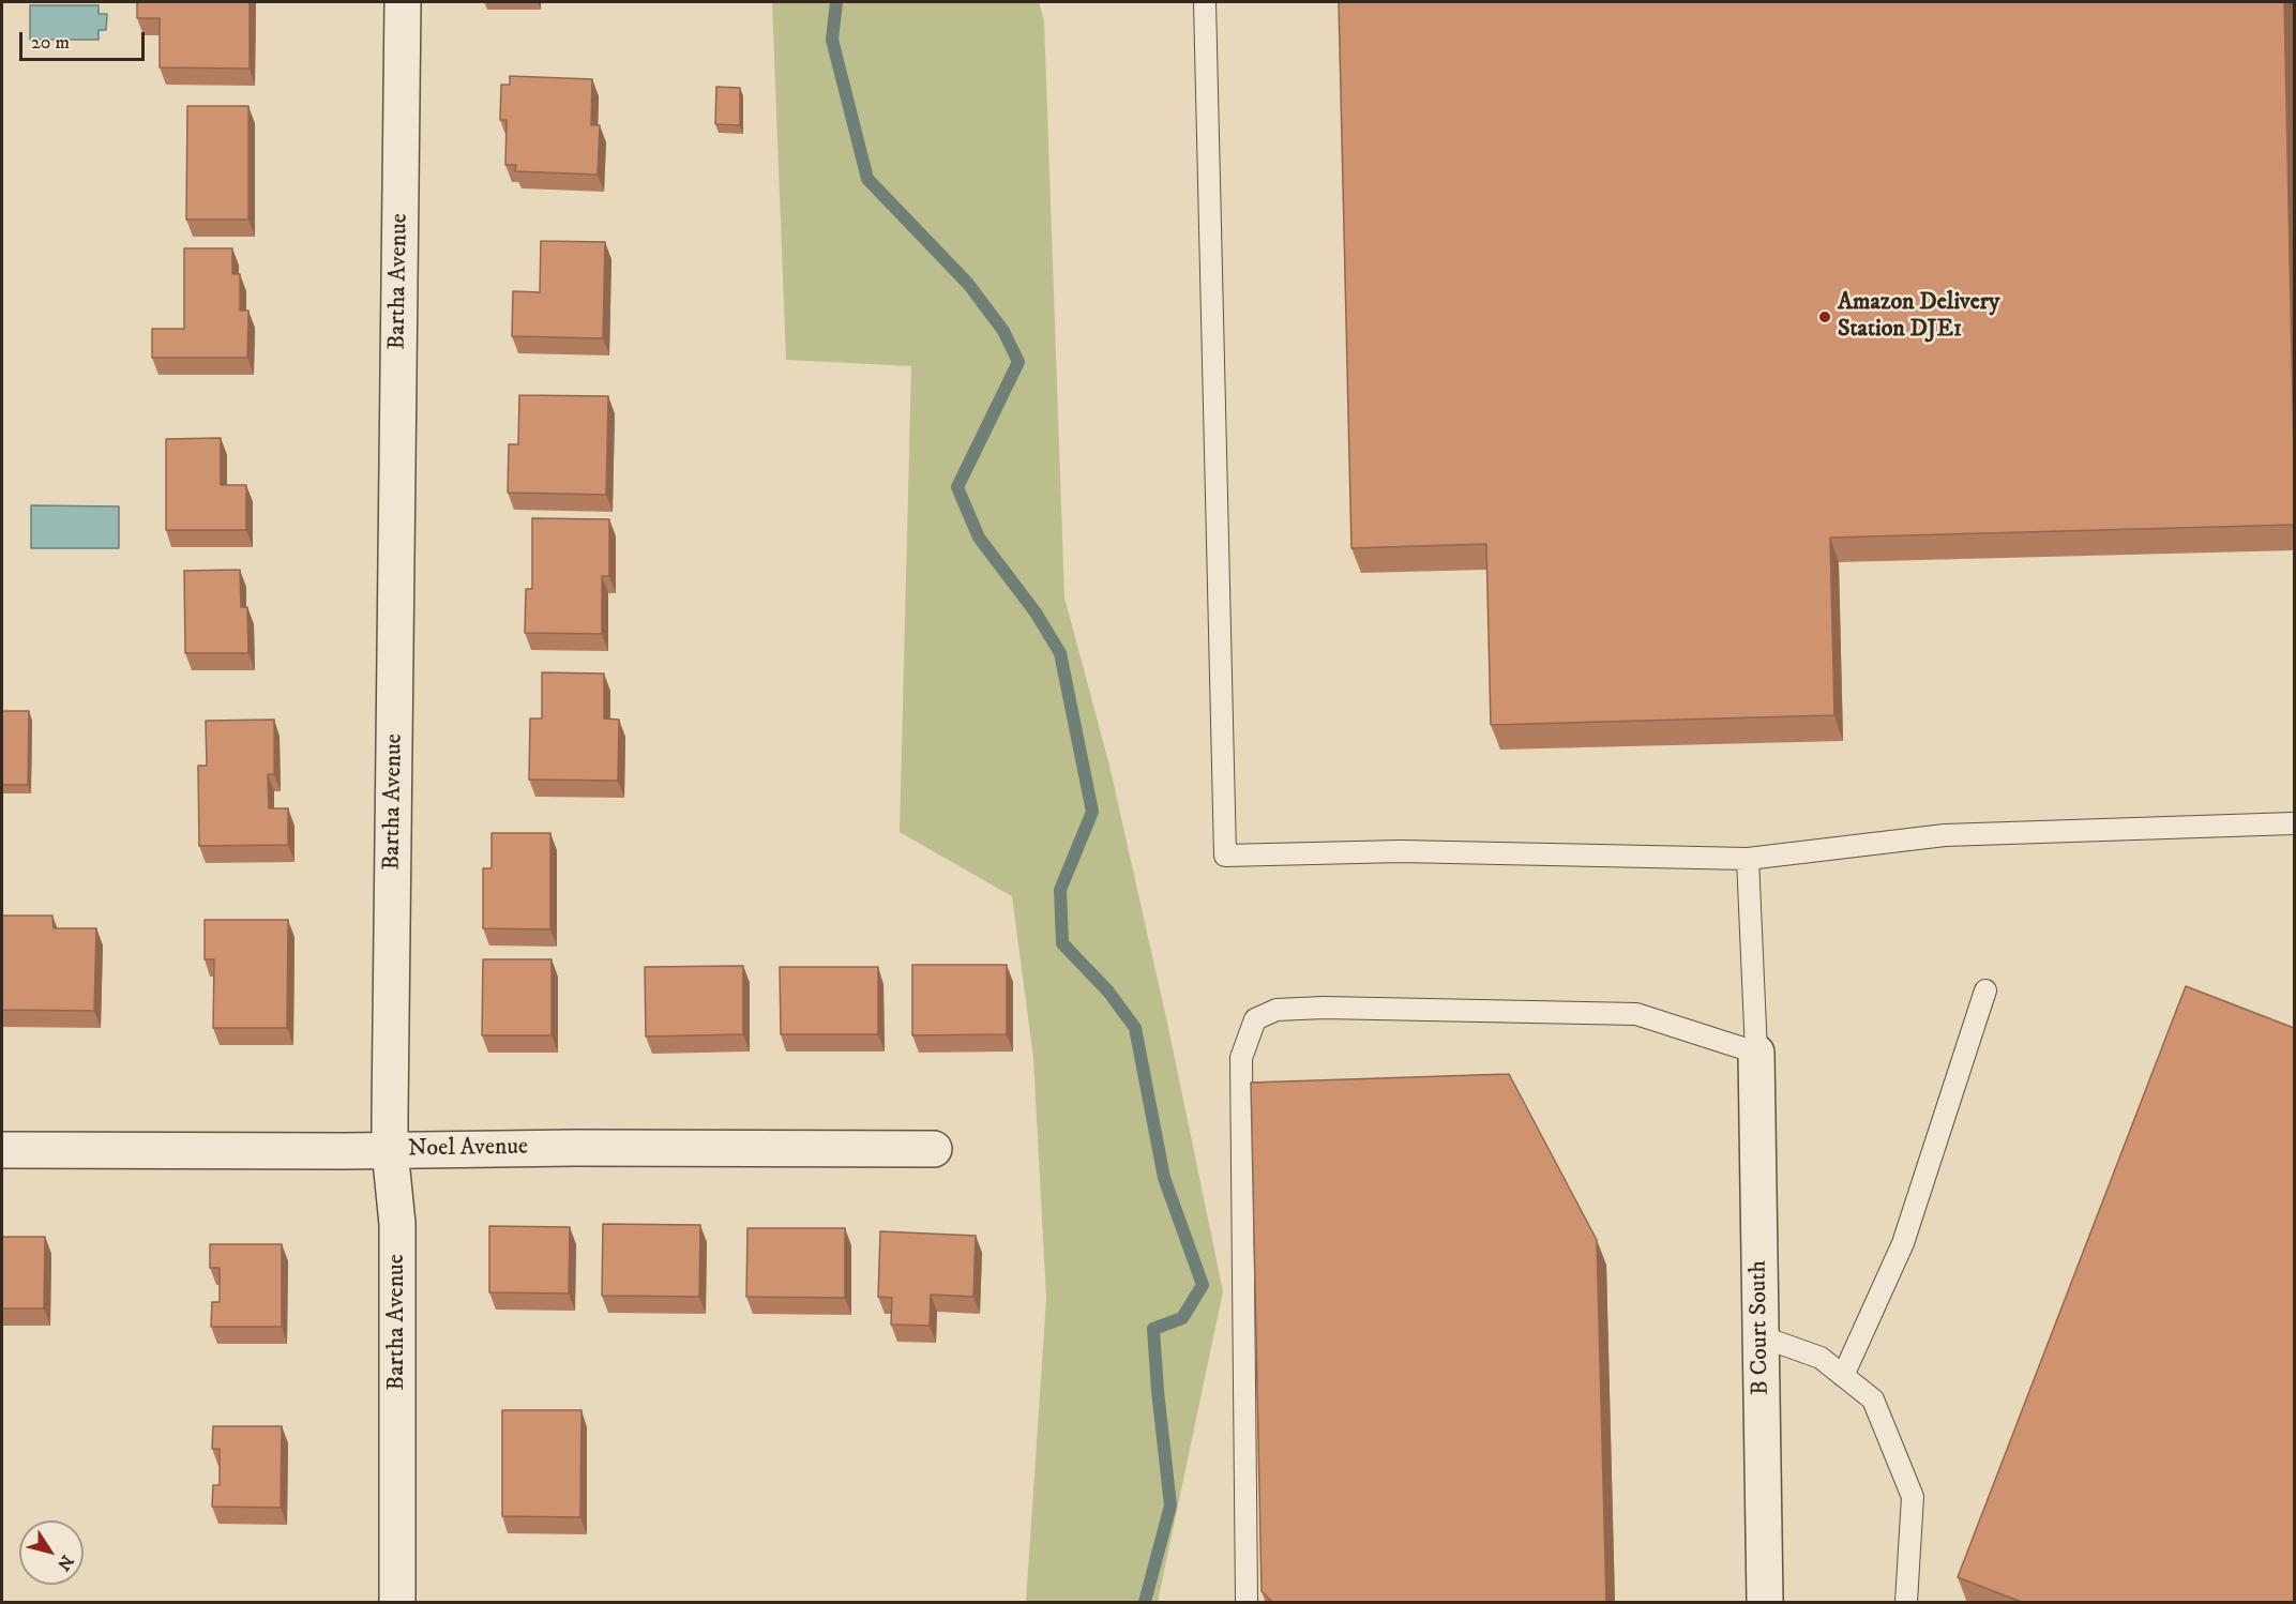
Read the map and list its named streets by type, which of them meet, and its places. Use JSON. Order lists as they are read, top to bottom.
{
  "streets": {
    "street": ["Bartha Avenue", "Noel Avenue", "B Court South"]
  },
  "crossings": [
    ["Bartha Avenue", "Noel Avenue"]
  ],
  "places": ["Amazon Delivery Station DJE1"],
  "scale_bar": "20 m",
  "north": "bottom right"
}
